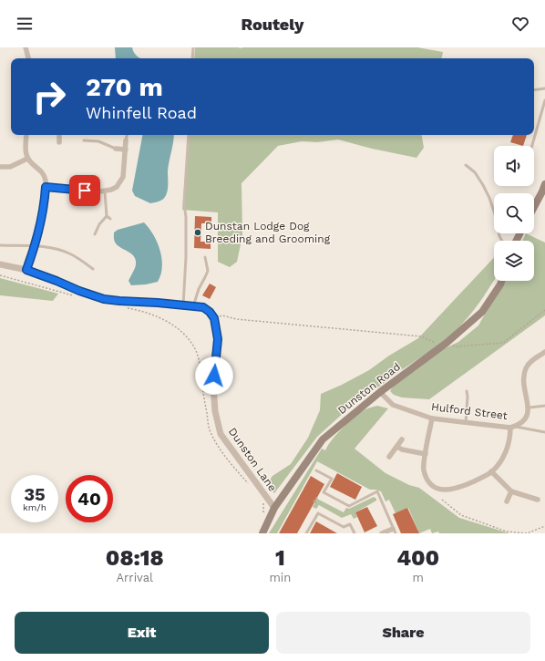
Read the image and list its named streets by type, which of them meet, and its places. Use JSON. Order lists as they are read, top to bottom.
{
  "streets": {
    "main road": ["Dunston Road"],
    "street": ["Hulford Street", "Dunston Lane"]
  },
  "crossings": [
    ["Dunston Road", "Hulford Street"],
    ["Dunston Road", "Dunston Lane"]
  ],
  "places": ["Dunstan Lodge Dog Breeding and Grooming"],
  "page": {
    "header": "Routely",
    "turn": ["270 m", "Whinfell Road"],
    "speed": "35 km/h",
    "limit": "40",
    "eta": [
      "08:18",
      "Arrival",
      "1",
      "min",
      "400",
      "m"
    ],
    "buttons": ["Exit", "Share"]
  }
}
